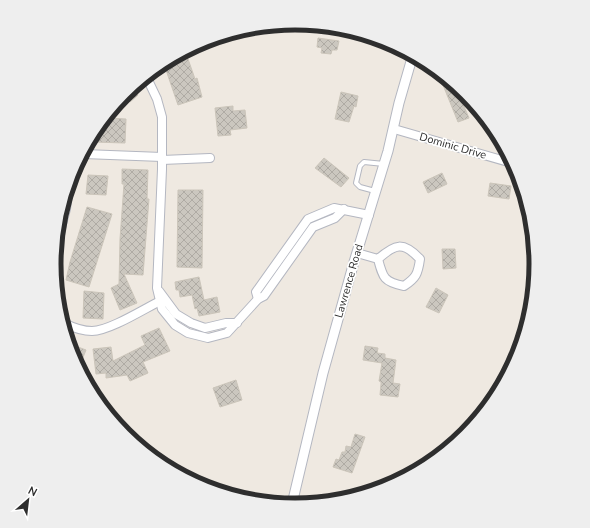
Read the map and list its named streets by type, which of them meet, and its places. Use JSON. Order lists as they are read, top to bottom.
{
  "streets": {
    "street": ["Dominic Drive", "Lawrence Road"]
  },
  "crossings": [
    ["Dominic Drive", "Lawrence Road"]
  ],
  "north": "top right"
}
